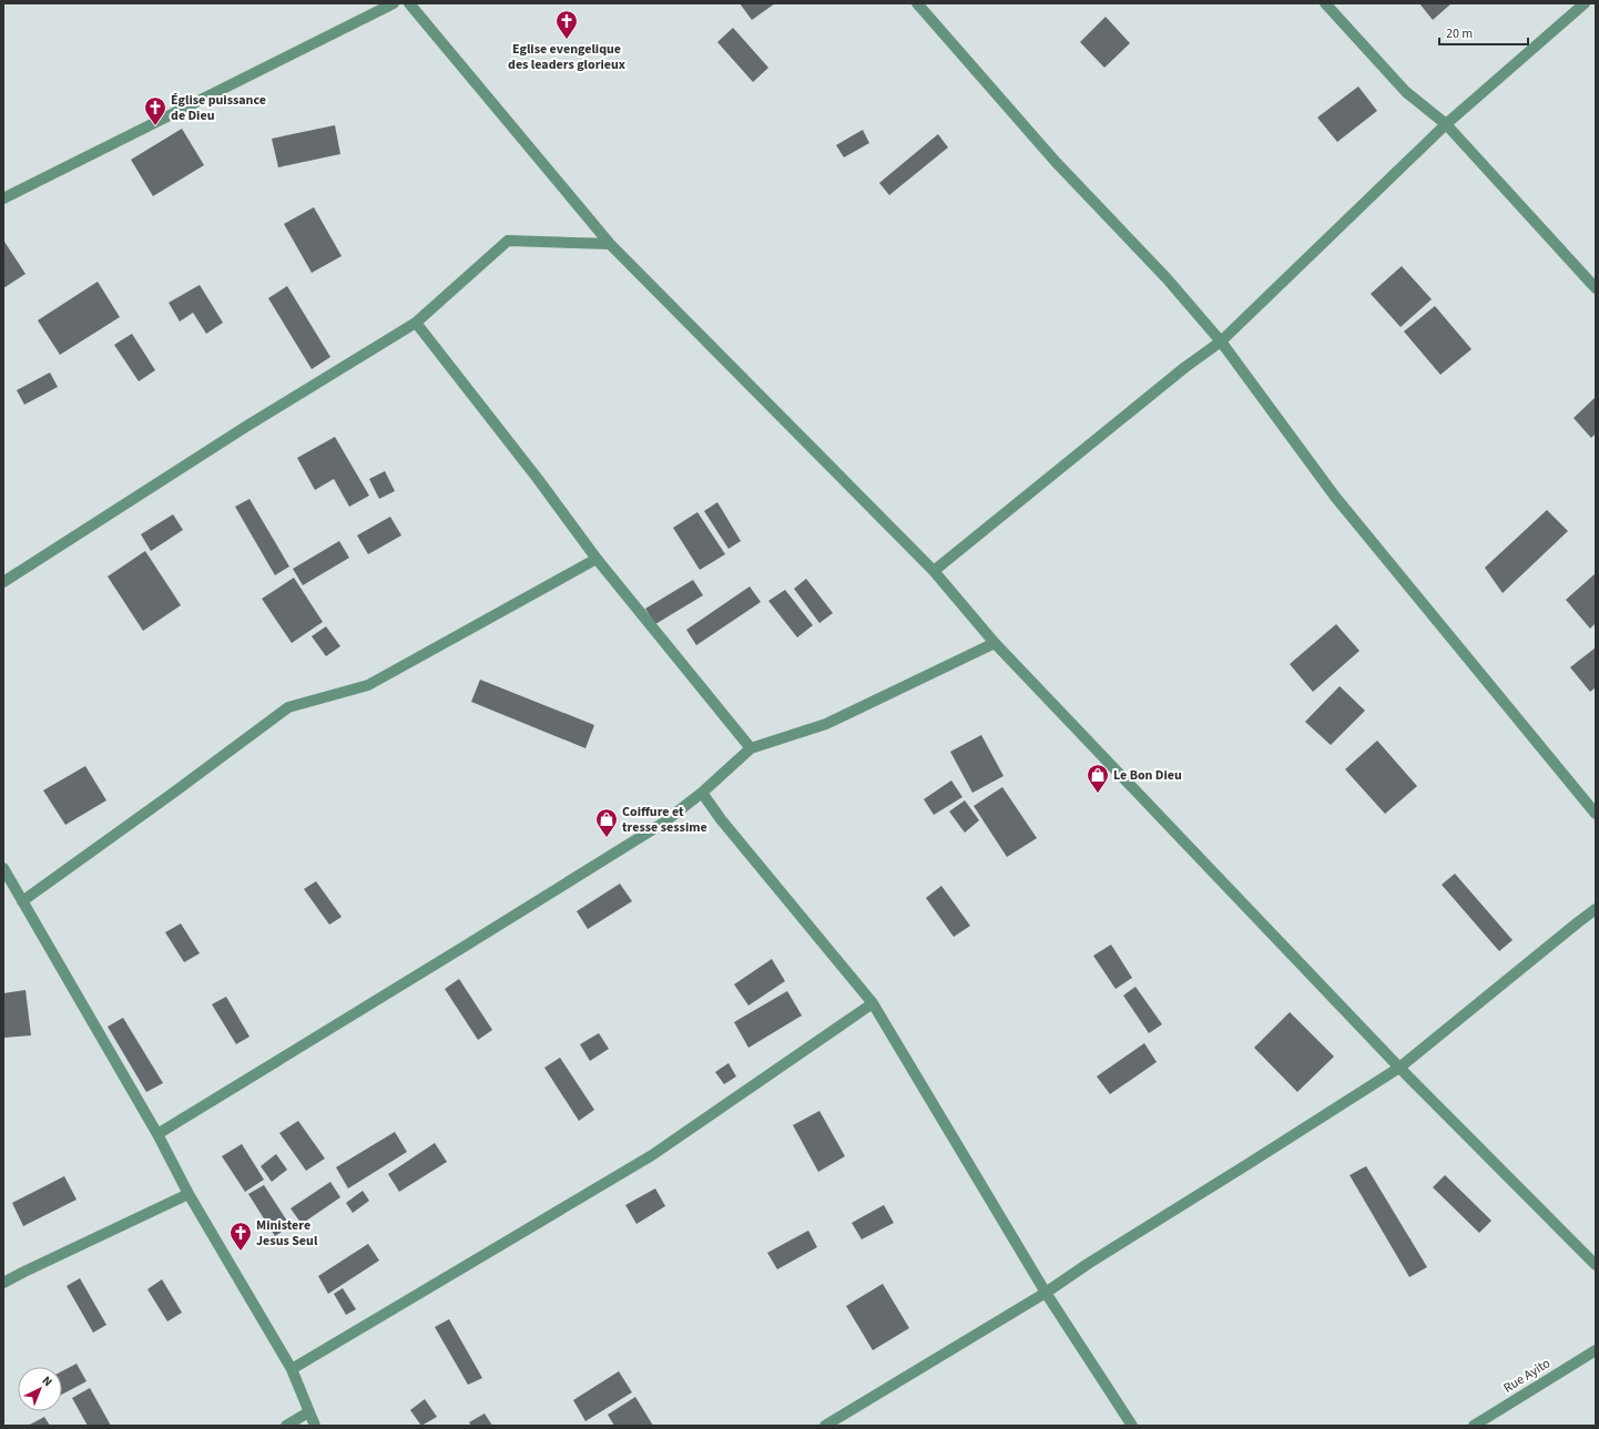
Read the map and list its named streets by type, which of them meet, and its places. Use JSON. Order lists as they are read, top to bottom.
{
  "streets": {
    "street": ["Rue Ayito"]
  },
  "places": {
    "church": ["Eglise evengelique des leaders glorieux", "Église puissance de Dieu", "Ministere Jesus Seul"],
    "shop": ["Le Bon Dieu", "Coiffure et tresse sessime"]
  },
  "scale_bar": "20 m",
  "north": "top right"
}
